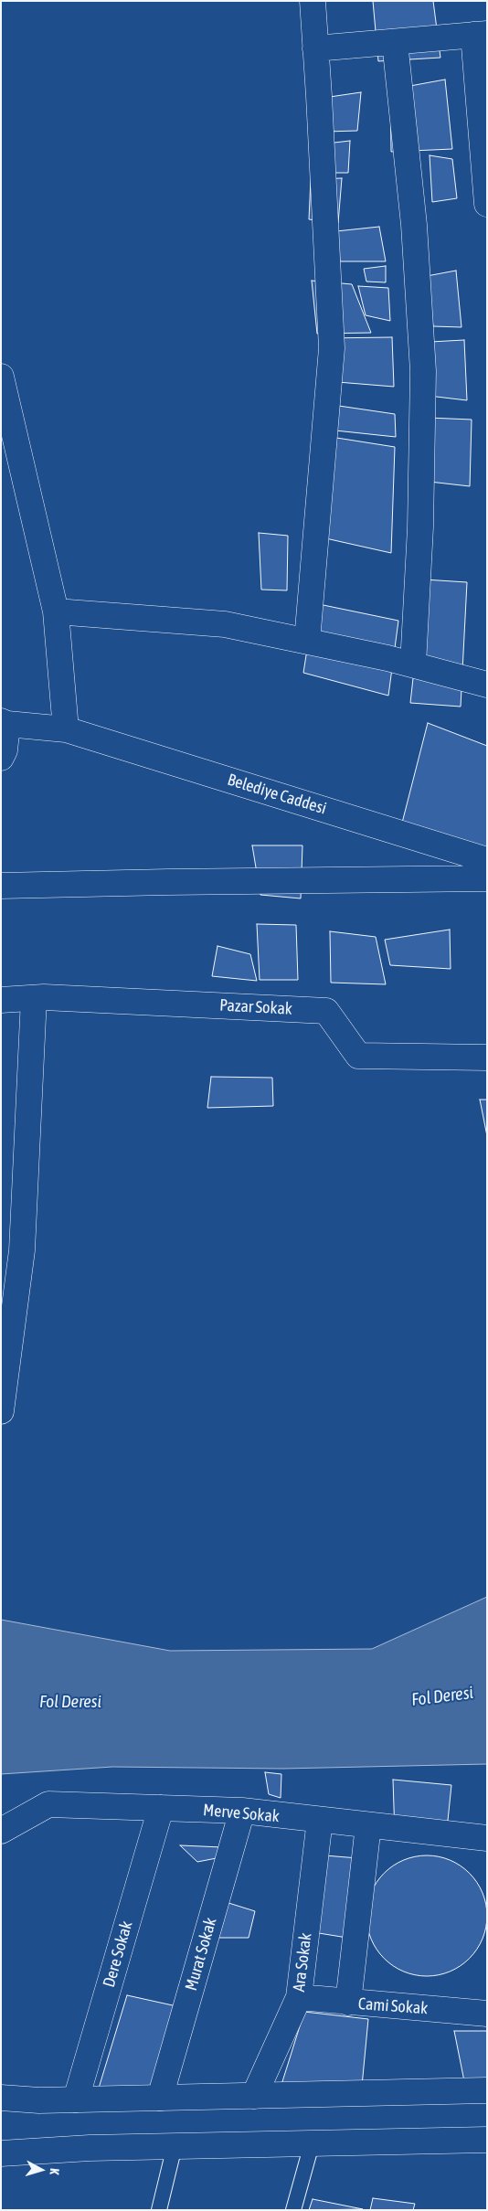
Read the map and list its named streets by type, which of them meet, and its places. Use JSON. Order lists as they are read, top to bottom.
{
  "streets": {
    "street": [
      "Belediye Caddesi",
      "Pazar Sokak",
      "Merve Sokak",
      "Dere Sokak",
      "Murat Sokak",
      "Ara Sokak",
      "Cami Sokak"
    ]
  },
  "crossings": [
    ["Merve Sokak", "Dere Sokak"],
    ["Merve Sokak", "Murat Sokak"],
    ["Merve Sokak", "Ara Sokak"],
    ["Ara Sokak", "Cami Sokak"]
  ],
  "water": ["Fol Deresi"],
  "north": "right"
}
